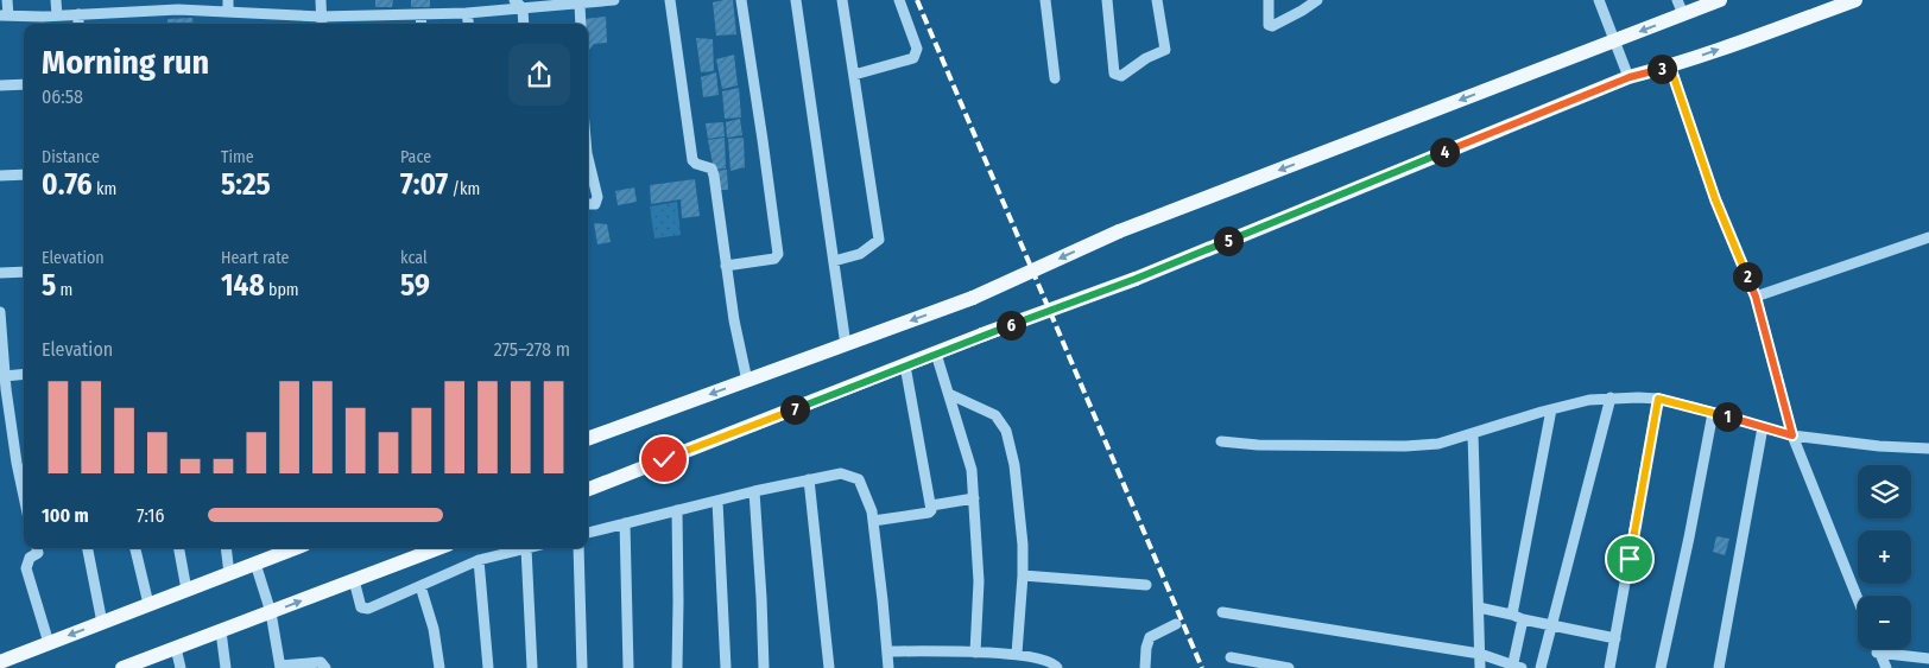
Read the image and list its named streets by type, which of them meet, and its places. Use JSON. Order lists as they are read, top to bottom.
{
  "page": {
    "heading": ["Morning run", "06:58"],
    "pins": [
      "3",
      "4",
      "5",
      "2",
      "6",
      "7",
      "1"
    ],
    "stats": [
      ["Distance", "0.76 km"],
      ["Time", "5:25"],
      ["Pace", "7:07 /km"],
      ["Elevation", "5 m"],
      ["Heart rate", "148 bpm"],
      ["kcal", "59"]
    ],
    "chart": ["Elevation", "275–278 m"],
    "map_buttons": ["+", "−"],
    "list": [
      {
        "name": "100 m",
        "note": "7:16"
      }
    ]
  }
}
